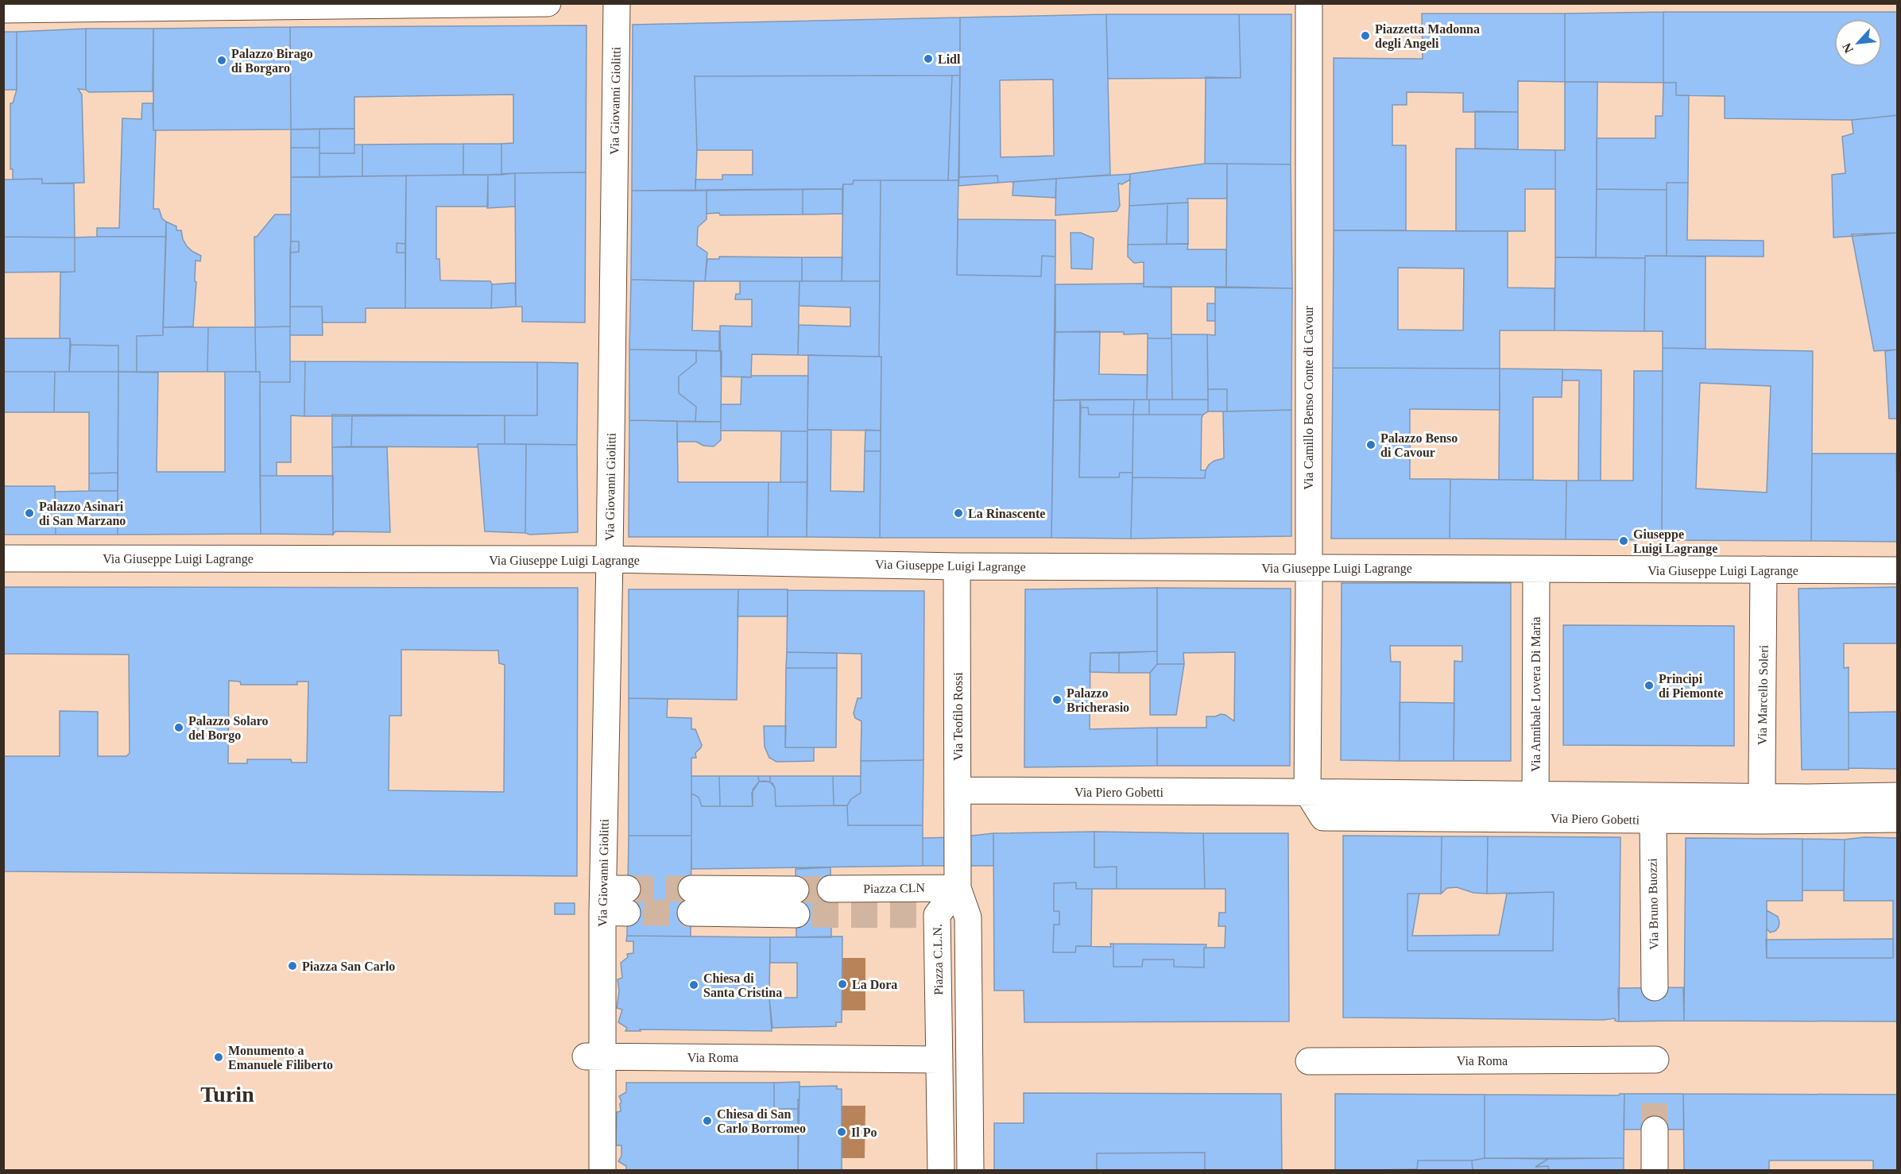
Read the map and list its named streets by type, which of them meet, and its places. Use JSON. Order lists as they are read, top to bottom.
{
  "streets": {
    "street": [
      "Via Giovanni Giolitti",
      "Via Camillo Benso Conte di Cavour",
      "Via Giuseppe Luigi Lagrange",
      "Via Annibale Lovera Di Maria",
      "Via Marcello Soleri",
      "Via Teofilo Rossi",
      "Via Piero Gobetti",
      "Piazza CLN",
      "Via Bruno Buozzi",
      "Piazza C.L.N.",
      "Via Roma"
    ]
  },
  "crossings": [
    ["Via Giovanni Giolitti", "Via Giuseppe Luigi Lagrange"],
    ["Via Giovanni Giolitti", "Via Roma"],
    ["Via Camillo Benso Conte di Cavour", "Via Giuseppe Luigi Lagrange"],
    ["Via Camillo Benso Conte di Cavour", "Via Piero Gobetti"],
    ["Via Giuseppe Luigi Lagrange", "Via Annibale Lovera Di Maria"],
    ["Via Giuseppe Luigi Lagrange", "Via Marcello Soleri"],
    ["Via Giuseppe Luigi Lagrange", "Via Teofilo Rossi"],
    ["Via Annibale Lovera Di Maria", "Via Piero Gobetti"],
    ["Via Marcello Soleri", "Via Piero Gobetti"],
    ["Via Teofilo Rossi", "Via Piero Gobetti"],
    ["Via Teofilo Rossi", "Piazza CLN"],
    ["Via Teofilo Rossi", "Piazza C.L.N."],
    ["Via Piero Gobetti", "Via Bruno Buozzi"],
    ["Piazza CLN", "Piazza C.L.N."],
    ["Piazza C.L.N.", "Via Roma"]
  ],
  "districts": ["Turin"],
  "places": [
    "Piazzetta Madonna degli Angeli",
    "Lidl",
    "Palazzo Birago di Borgaro",
    "Palazzo Benso di Cavour",
    "Palazzo Asinari di San Marzano",
    "La Rinascente",
    "Giuseppe Luigi Lagrange",
    "Principi di Piemonte",
    "Palazzo Bricherasio",
    "Palazzo Solaro del Borgo",
    "Piazza San Carlo",
    "La Dora",
    "Chiesa di Santa Cristina",
    "Monumento a Emanuele Filiberto",
    "Chiesa di San Carlo Borromeo",
    "Il Po"
  ],
  "north": "bottom left"
}
